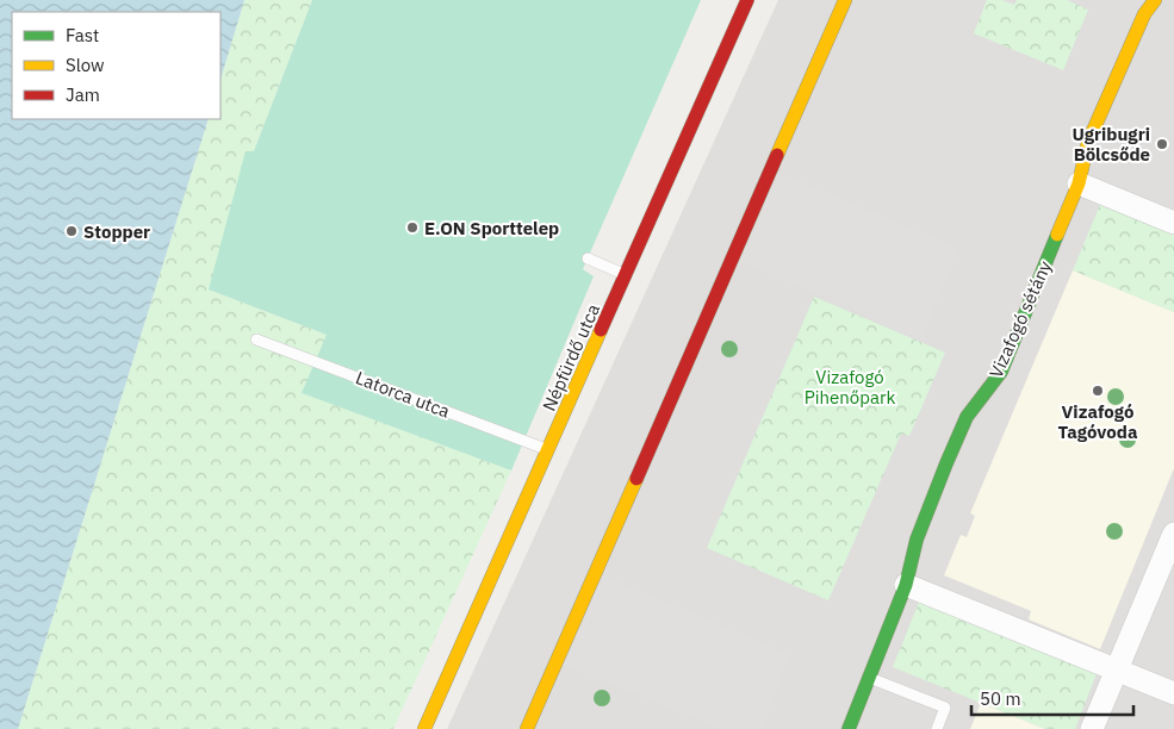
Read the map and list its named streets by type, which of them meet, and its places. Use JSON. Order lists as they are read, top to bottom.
{
  "streets": {
    "street": ["Vizafogó sétány", "Népfürdő utca"],
    "lane": ["Latorca utca"]
  },
  "crossings": [
    ["Népfürdő utca", "Latorca utca"]
  ],
  "parks": ["Vizafogó Pihenőpark"],
  "places": [
    "Ugribugri Bölcsőde",
    "E.ON Sporttelep",
    "Stopper",
    "Vizafogó Tagóvoda"
  ],
  "legend": ["Fast", "Slow", "Jam"],
  "scale_bar": "50 m"
}
